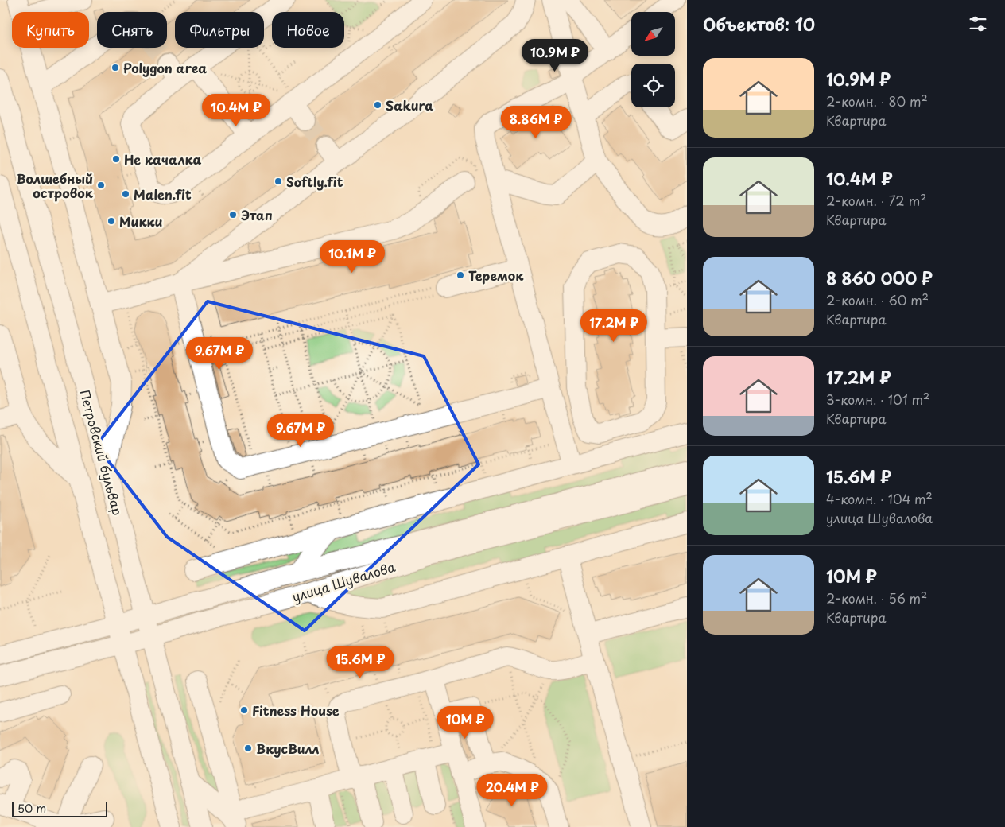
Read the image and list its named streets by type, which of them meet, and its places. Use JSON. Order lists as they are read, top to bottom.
{
  "streets": {
    "street": ["Петровский бульвар", "улица Шувалова"]
  },
  "crossings": [
    ["Петровский бульвар", "улица Шувалова"]
  ],
  "places": [
    "Polygon area",
    "Sakura",
    "Не качалка",
    "Softly.fit",
    "Волшебный островок",
    "Malen.fit",
    "Этап",
    "Микки",
    "Теремок",
    "Fitness House",
    "ВкусВилл"
  ],
  "scale_bar": "50 m",
  "north": "bottom left",
  "page": {
    "heading": "Объектов: 10",
    "chip": [
      "Купить",
      "Снять",
      "Фильтры",
      "Новое"
    ],
    "price": [
      "10.9M ₽",
      "10.4M ₽",
      "8.86M ₽",
      "10.1M ₽",
      "17.2M ₽",
      "9.67M ₽",
      "9.67M ₽",
      "15.6M ₽",
      "10M ₽",
      "20.4M ₽"
    ],
    "list": [
      {
        "name": "10.9M ₽",
        "note": "2-комн. · 80 m² · Квартира"
      },
      {
        "name": "10.4M ₽",
        "note": "2-комн. · 72 m² · Квартира"
      },
      {
        "name": "8 860 000 ₽",
        "note": "2-комн. · 60 m² · Квартира"
      },
      {
        "name": "17.2M ₽",
        "note": "3-комн. · 101 m² · Квартира"
      },
      {
        "name": "15.6M ₽",
        "note": "4-комн. · 104 m² · улица Шувалова"
      },
      {
        "name": "10M ₽",
        "note": "2-комн. · 56 m² · Квартира"
      }
    ],
    "scale": "50 m"
  }
}
